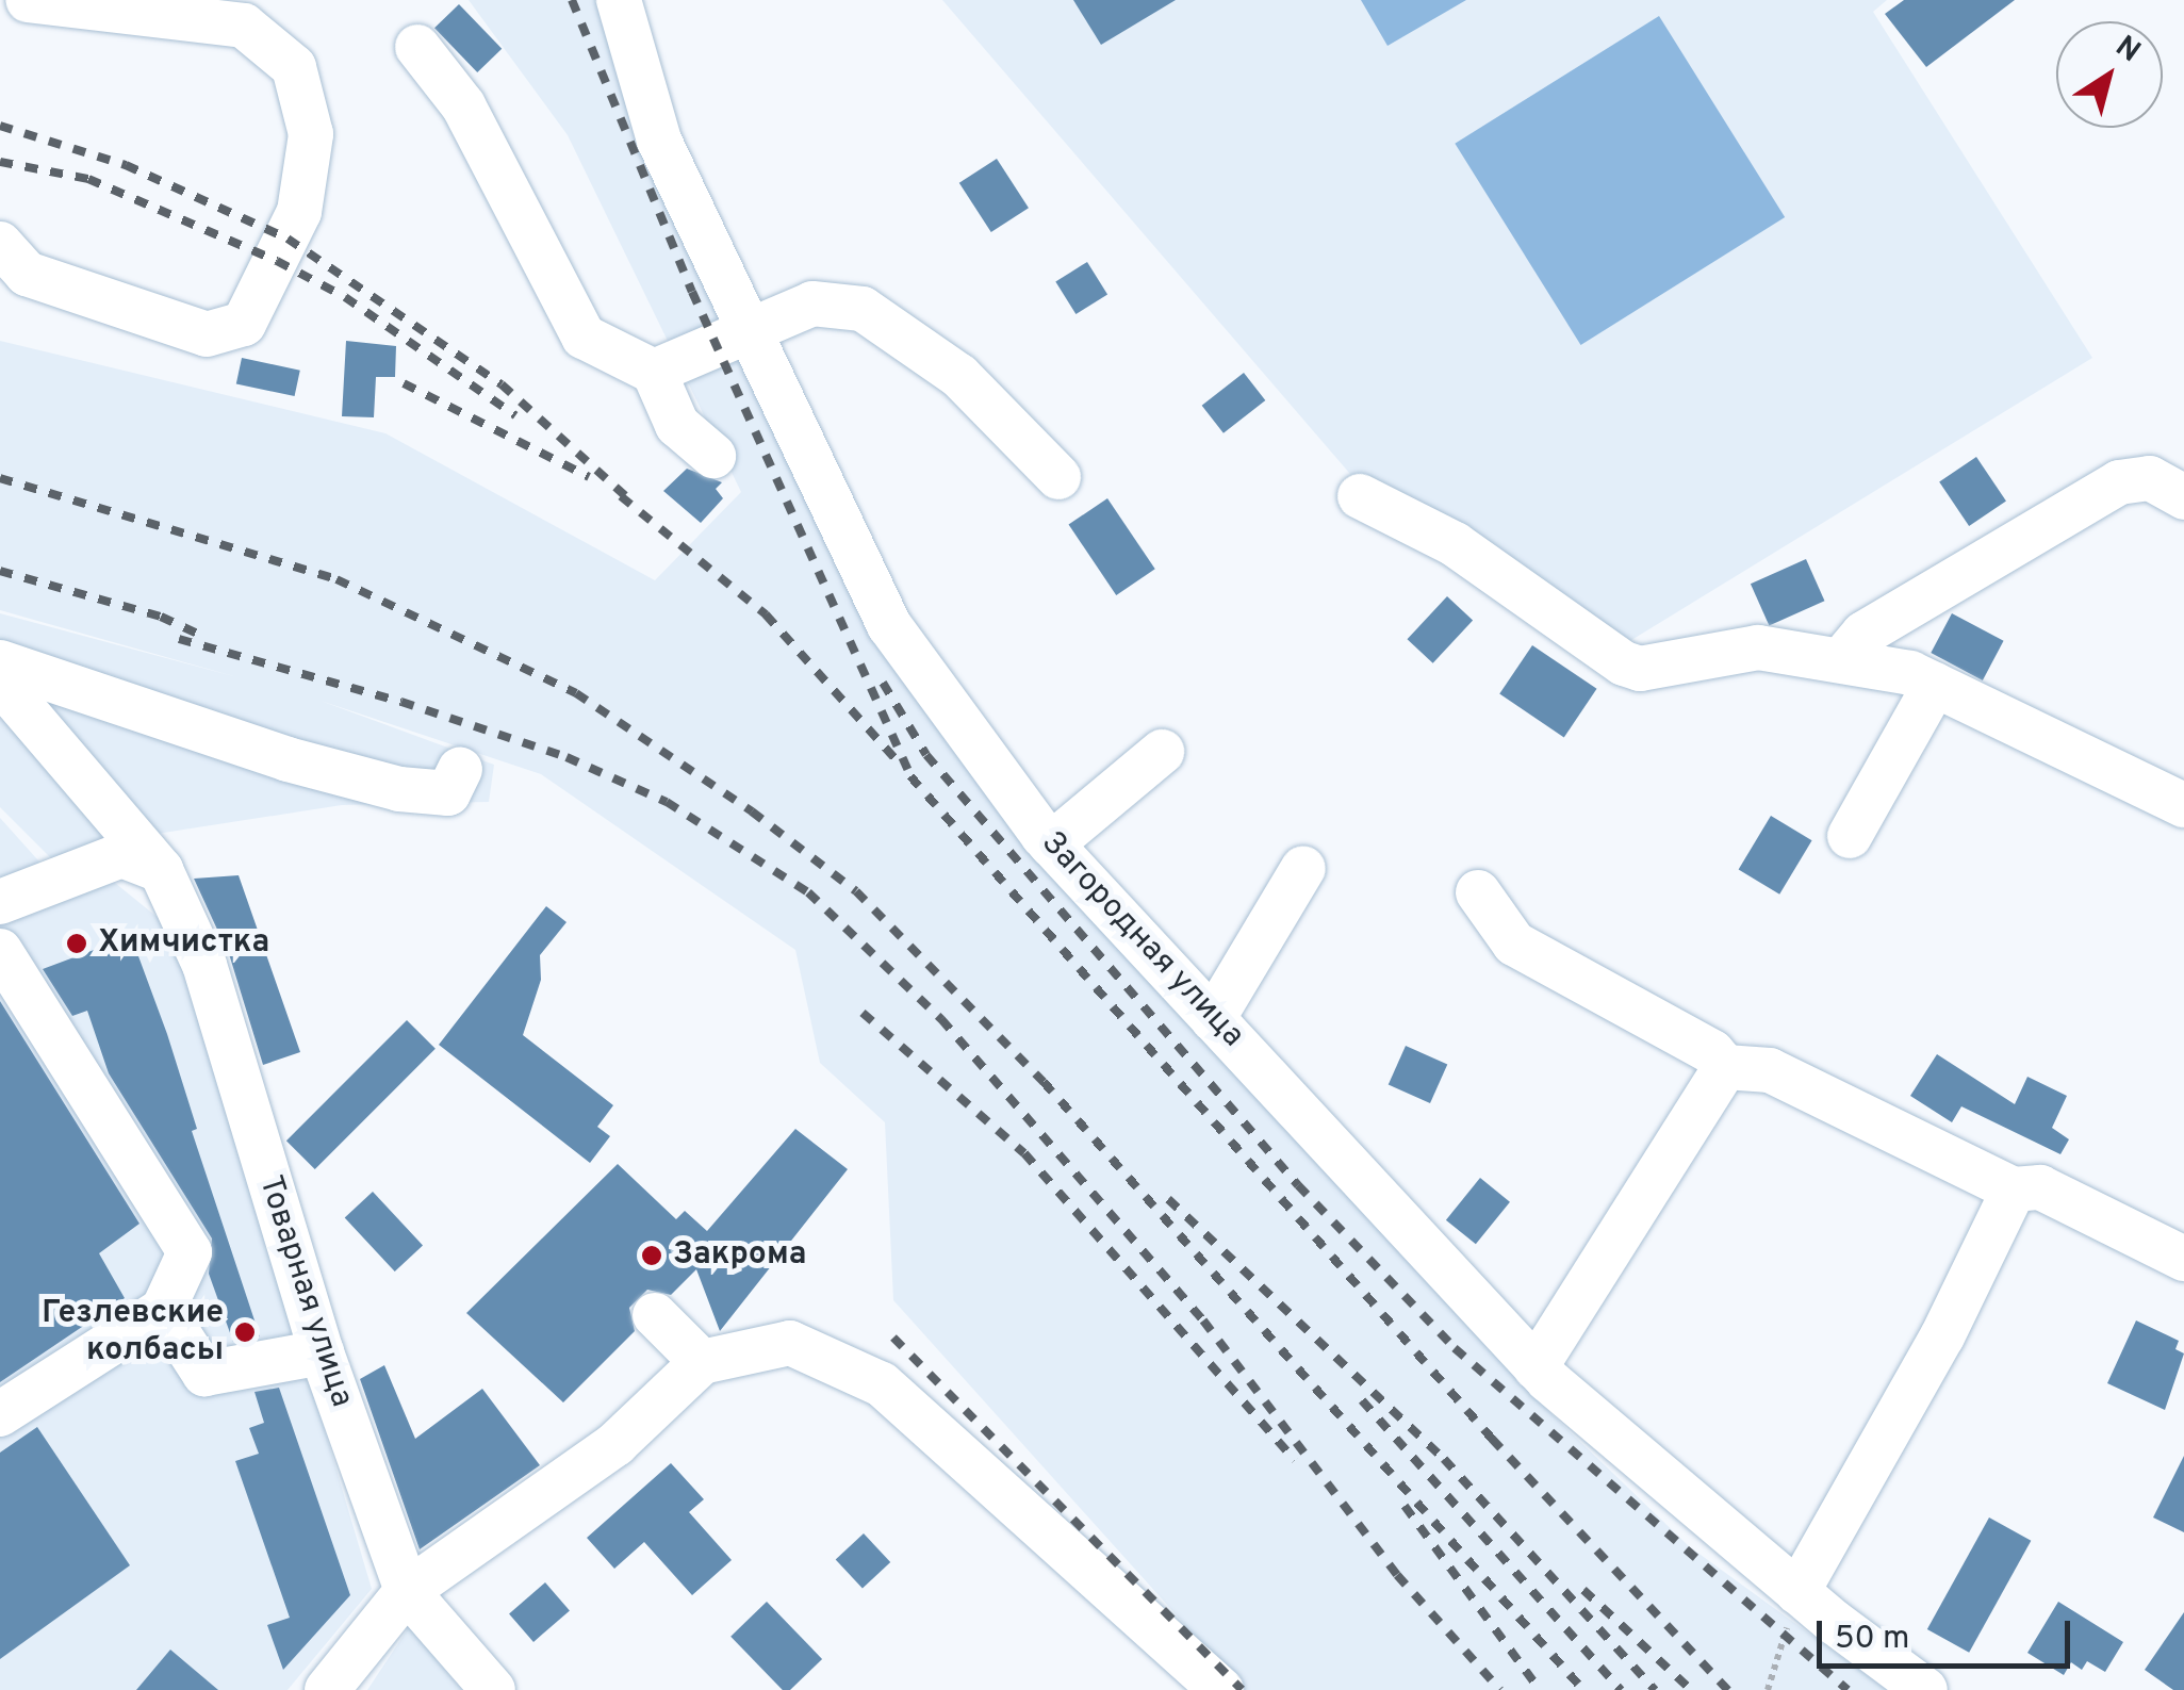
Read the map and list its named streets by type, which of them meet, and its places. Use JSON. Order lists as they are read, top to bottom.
{
  "streets": {
    "street": ["Загородная улица", "Товарная улица"]
  },
  "places": ["Химчистка", "Закрома", "Гезлевские колбасы"],
  "scale_bar": "50 m",
  "north": "top right"
}
